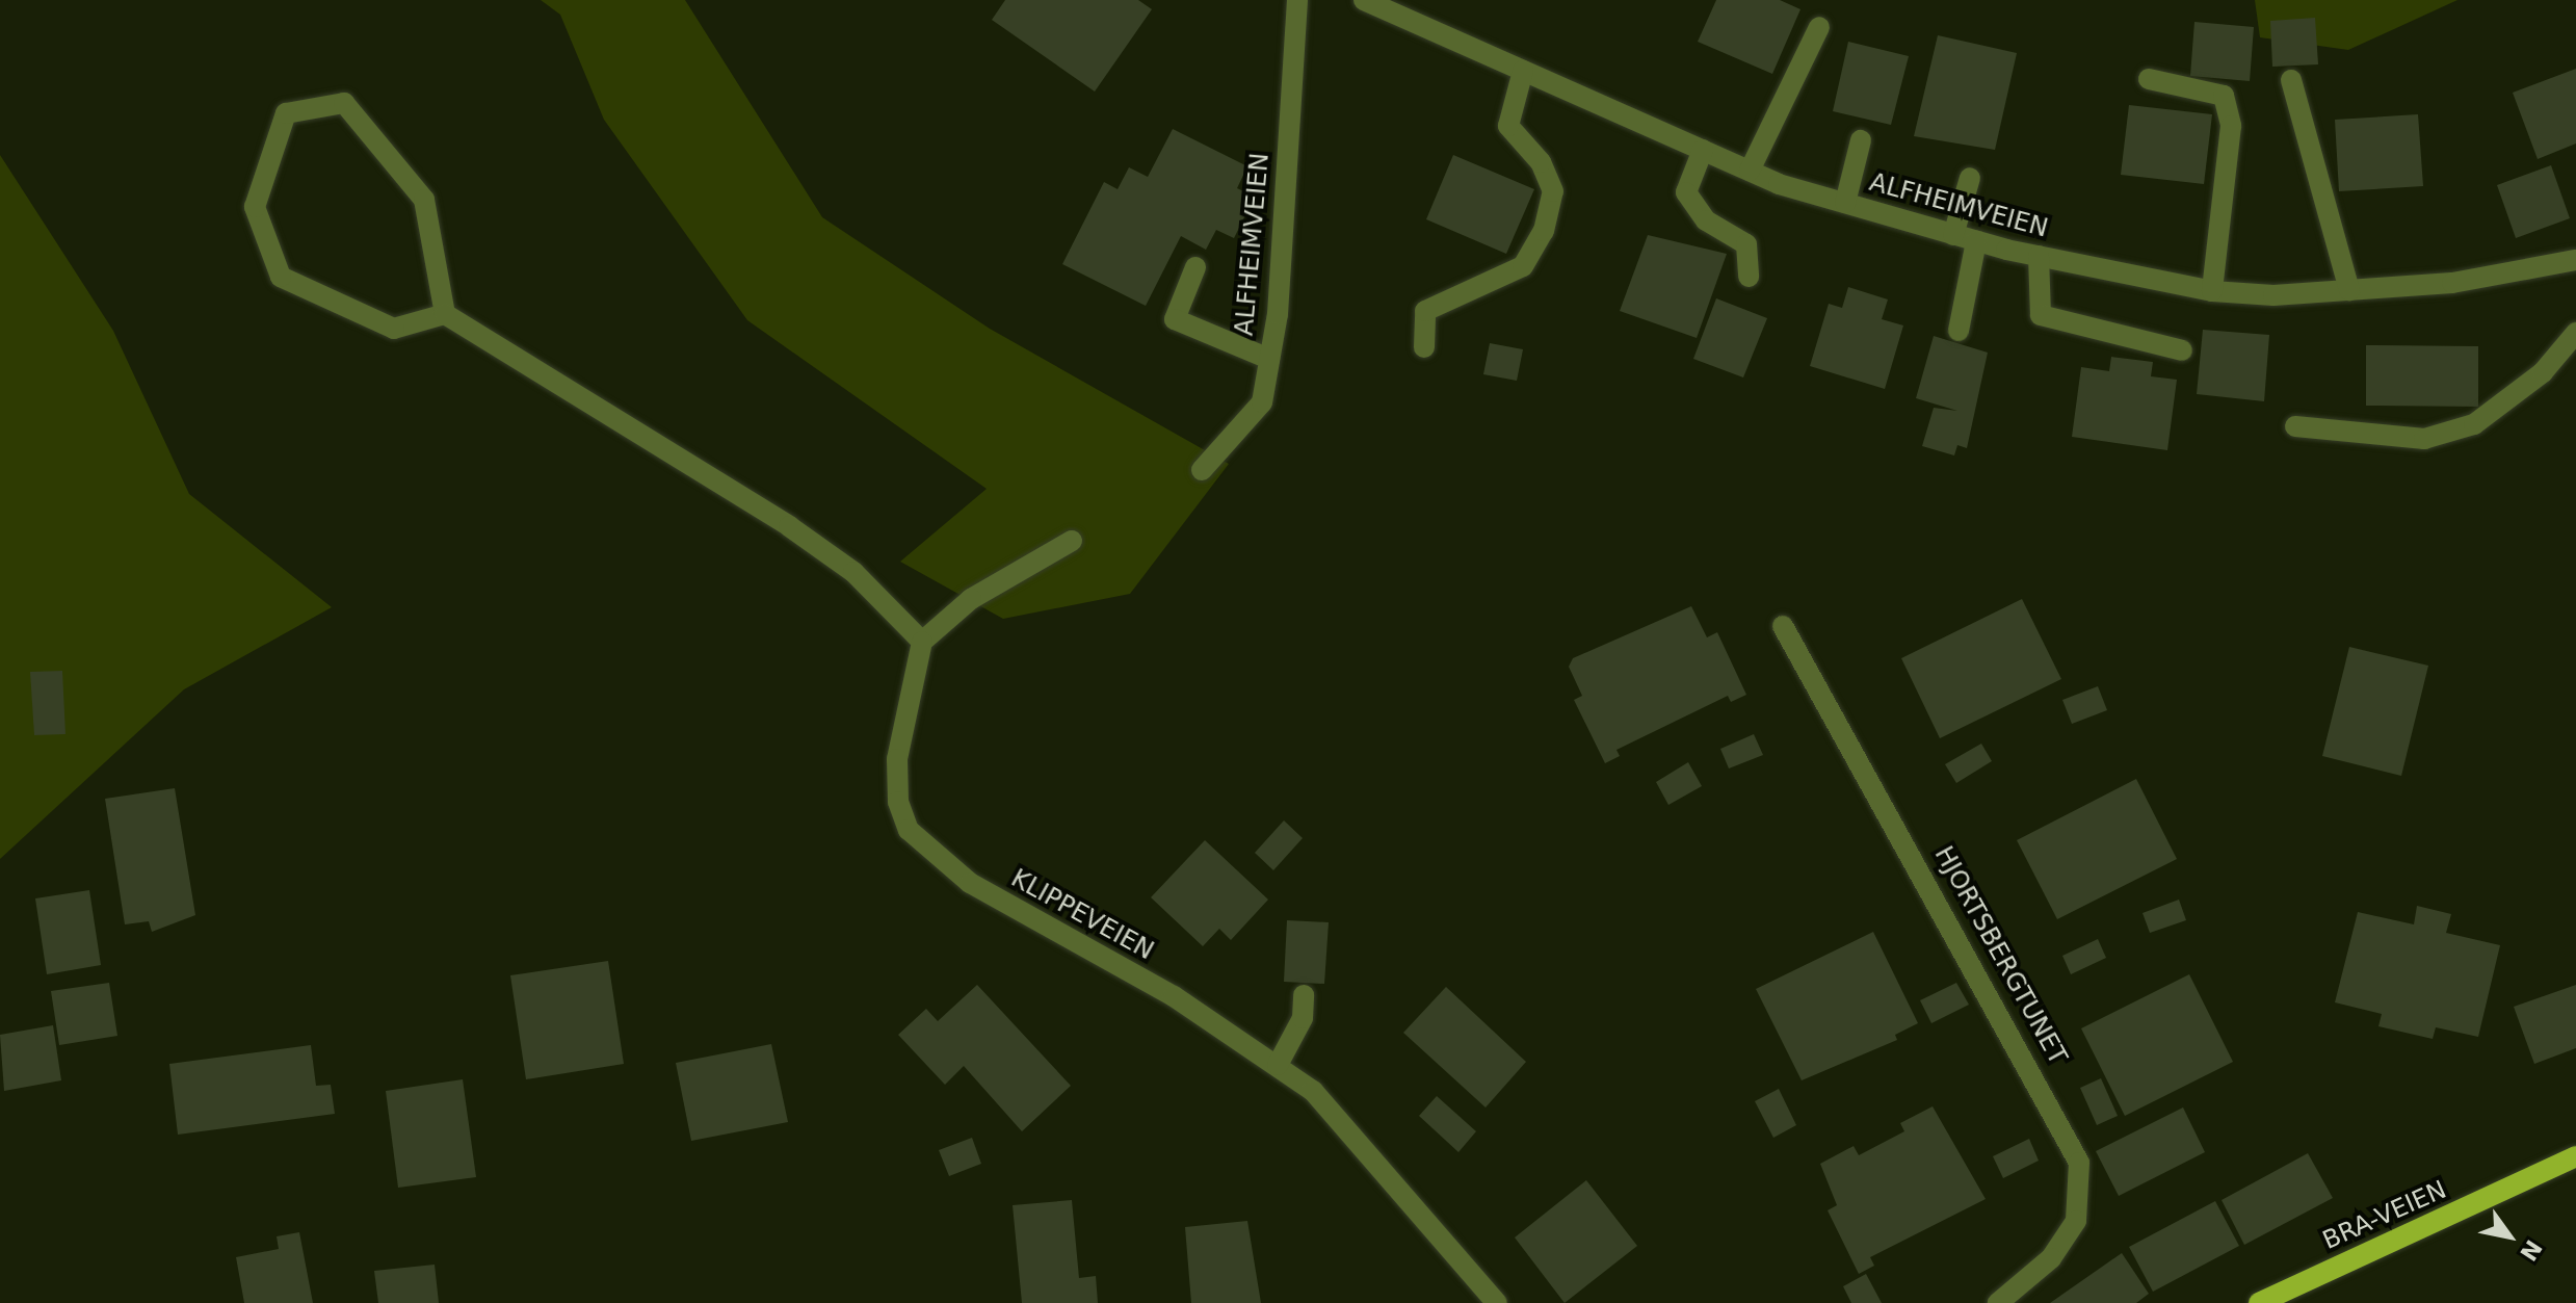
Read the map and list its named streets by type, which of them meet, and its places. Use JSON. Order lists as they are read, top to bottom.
{
  "streets": {
    "main road": ["BRA-VEIEN"],
    "street": ["ALFHEIMVEIEN", "KLIPPEVEIEN", "HJORTSBERGTUNET"]
  },
  "north": "bottom right"
}
